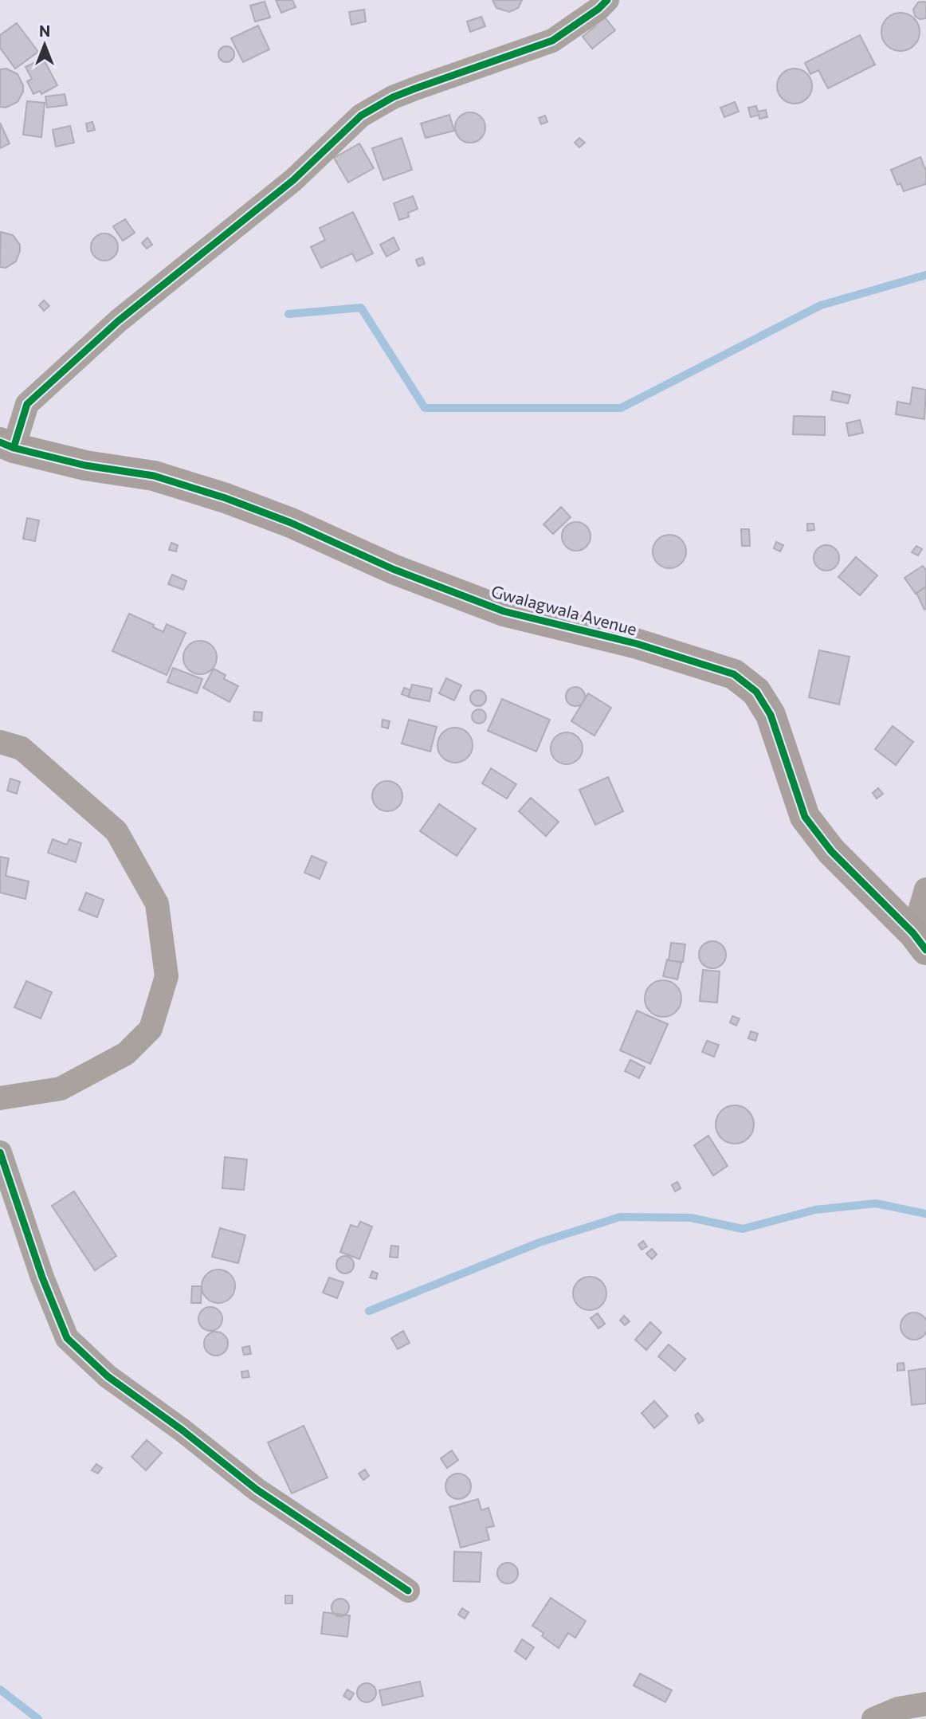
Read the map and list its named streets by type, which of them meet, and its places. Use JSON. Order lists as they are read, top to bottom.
{
  "streets": {
    "street": ["Gwalagwala Avenue"]
  },
  "north": "top"
}
